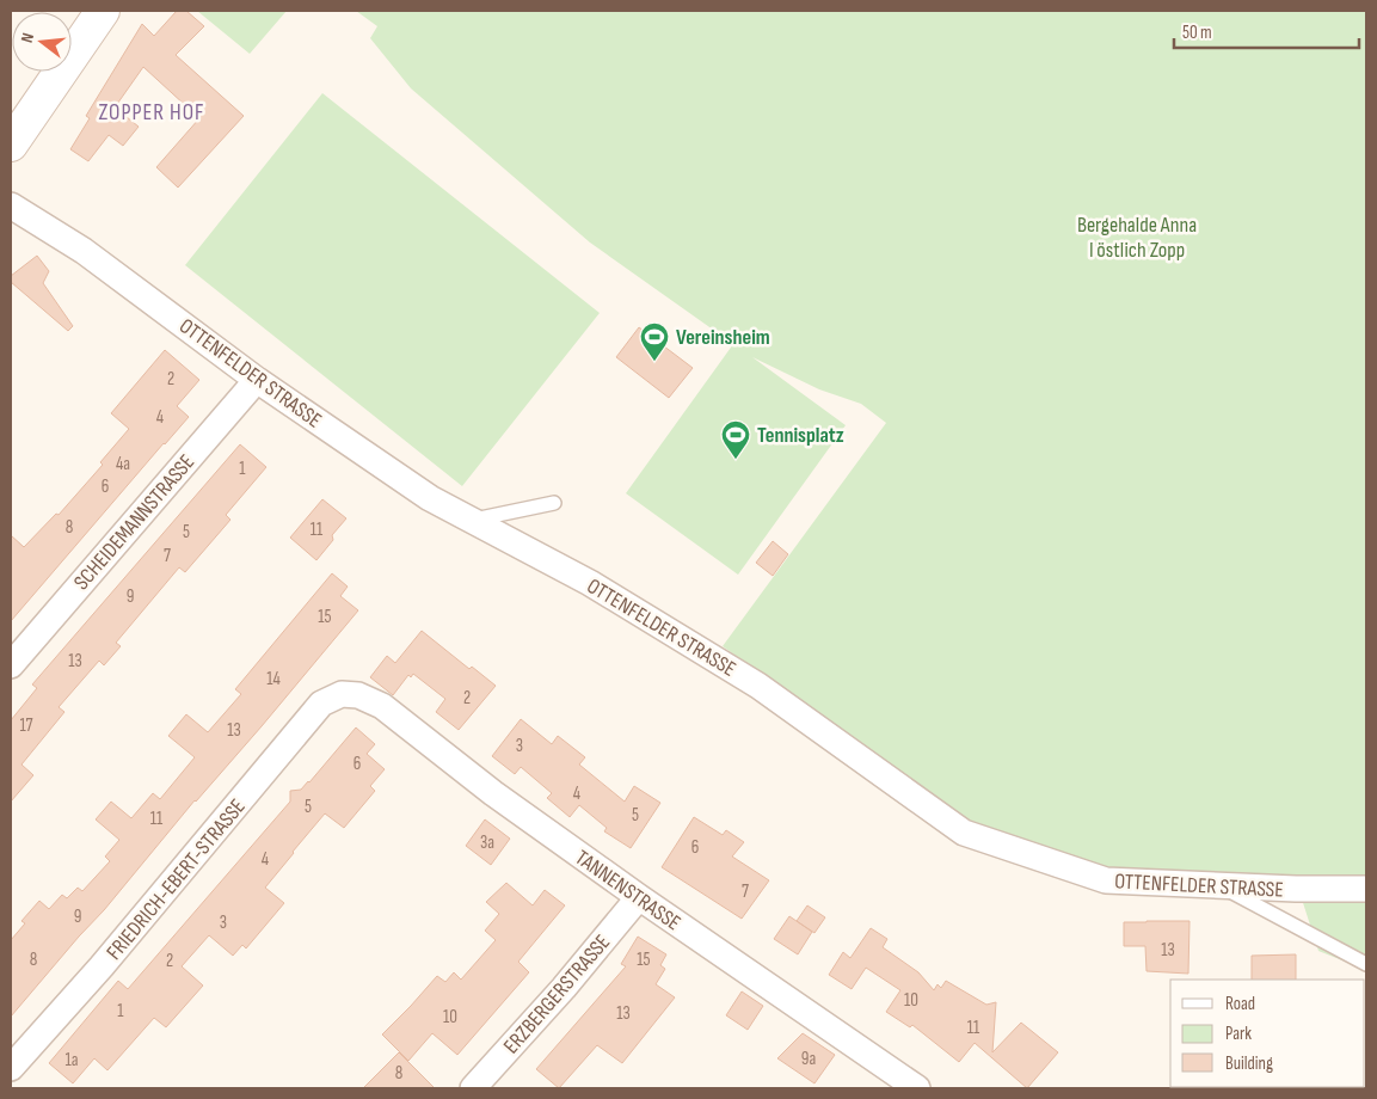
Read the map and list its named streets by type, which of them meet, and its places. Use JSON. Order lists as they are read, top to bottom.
{
  "streets": {
    "street": [
      "OTTENFELDER STRASSE",
      "SCHEIDEMANNSTRASSE",
      "FRIEDRICH-EBERT-STRASSE",
      "TANNENSTRASSE",
      "ERZBERGERSTRASSE"
    ]
  },
  "crossings": [
    ["OTTENFELDER STRASSE", "SCHEIDEMANNSTRASSE"],
    ["FRIEDRICH-EBERT-STRASSE", "TANNENSTRASSE"],
    ["TANNENSTRASSE", "ERZBERGERSTRASSE"]
  ],
  "districts": ["ZOPPER HOF"],
  "parks": ["Bergehalde Anna I östlich Zopp"],
  "places": {
    "sports": ["Vereinsheim", "Tennisplatz"]
  },
  "house_numbers": [
    "2",
    "4",
    "4a",
    "1",
    "6",
    "8",
    "11",
    "5",
    "7",
    "9",
    "15",
    "13",
    "14",
    "2",
    "17",
    "13",
    "3",
    "6",
    "4",
    "5",
    "5",
    "11",
    "3a",
    "6",
    "4",
    "7",
    "9",
    "3",
    "13",
    "8",
    "15",
    "2",
    "10",
    "1",
    "13",
    "10",
    "11",
    "9a",
    "1a",
    "8"
  ],
  "legend": ["Road", "Park", "Building"],
  "scale_bar": "50 m",
  "north": "left"
}
